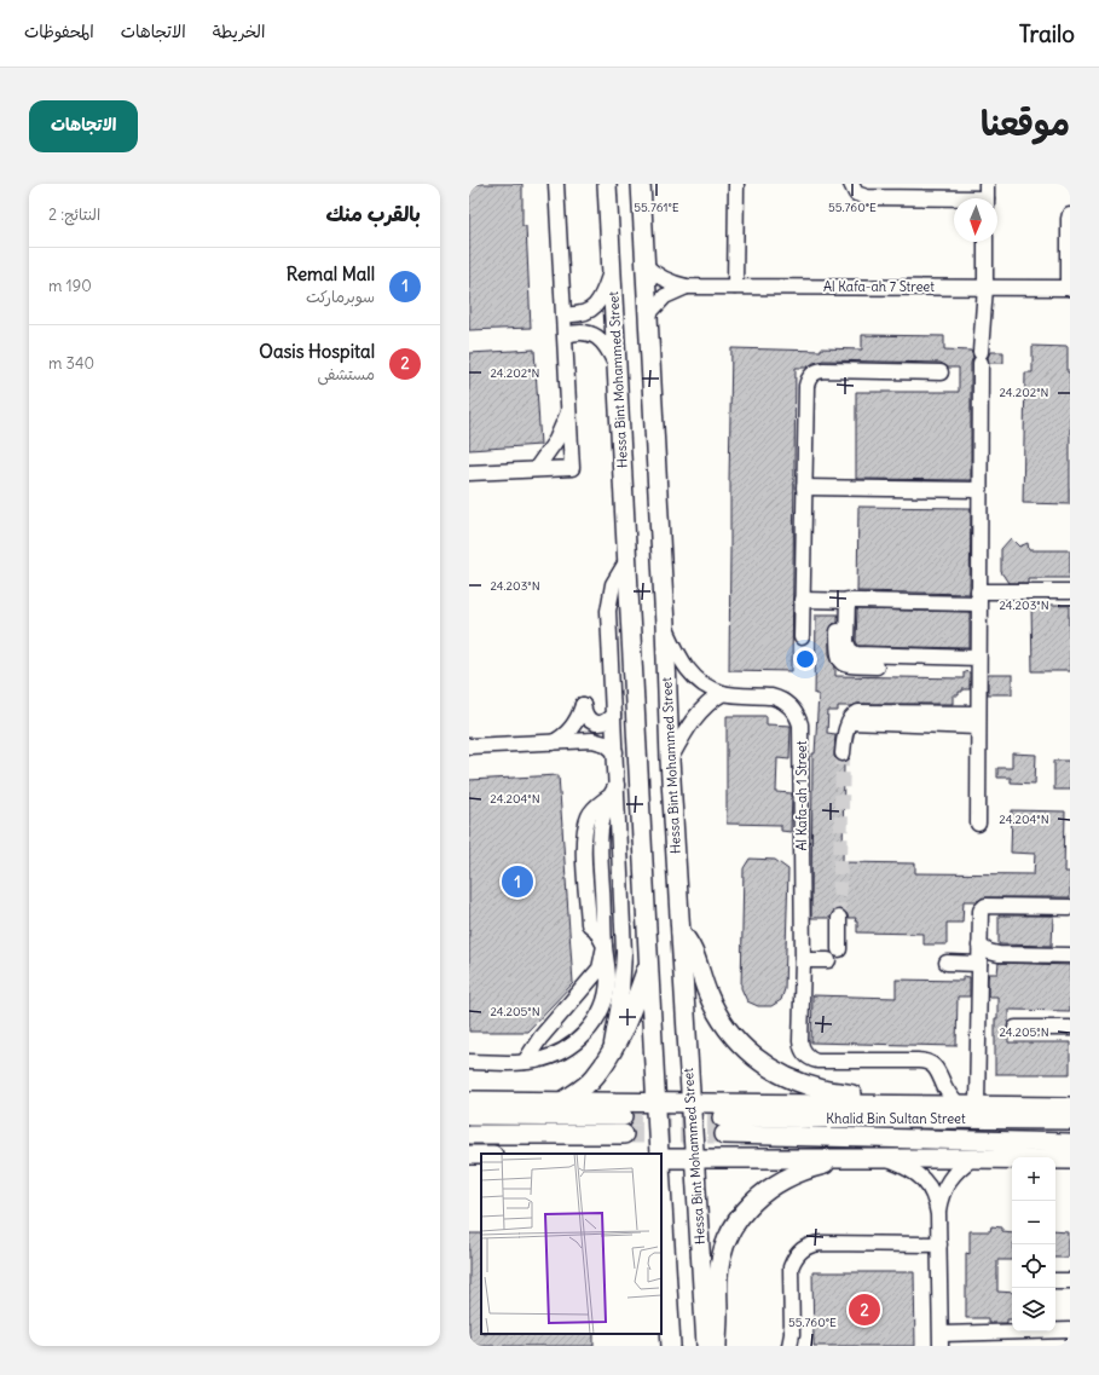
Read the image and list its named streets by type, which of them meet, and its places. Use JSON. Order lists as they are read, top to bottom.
{
  "streets": {
    "main road": ["Hessa Bint Mohammed Street", "Khalid Bin Sultan Street"],
    "street": ["Al Kafa-ah 7 Street", "Al Kafa-ah 1 Street"]
  },
  "crossings": [
    ["Al Kafa-ah 7 Street", "Hessa Bint Mohammed Street"],
    ["Hessa Bint Mohammed Street", "Al Kafa-ah 1 Street"]
  ],
  "north": "bottom",
  "page": {
    "header": "Trailo",
    "nav": ["الخريطة", "الاتجاهات", "المحفوظات"],
    "title": "موقعنا",
    "buttons": "الاتجاهات",
    "heading": ["بالقرب منك", "النتائج: 2"],
    "list": [
      {
        "mark": "1",
        "name": "Remal Mall",
        "note": "سوبرماركت",
        "value": "190 m"
      },
      {
        "mark": "2",
        "name": "Oasis Hospital",
        "note": "مستشفى",
        "value": "340 m"
      }
    ],
    "pins": ["1", "2"],
    "map_buttons": ["+", "−"]
  },
  "coordinates": [
    "55.761°E",
    "55.760°E",
    "24.202°N",
    "24.203°N",
    "24.204°N",
    "24.205°N"
  ]
}
